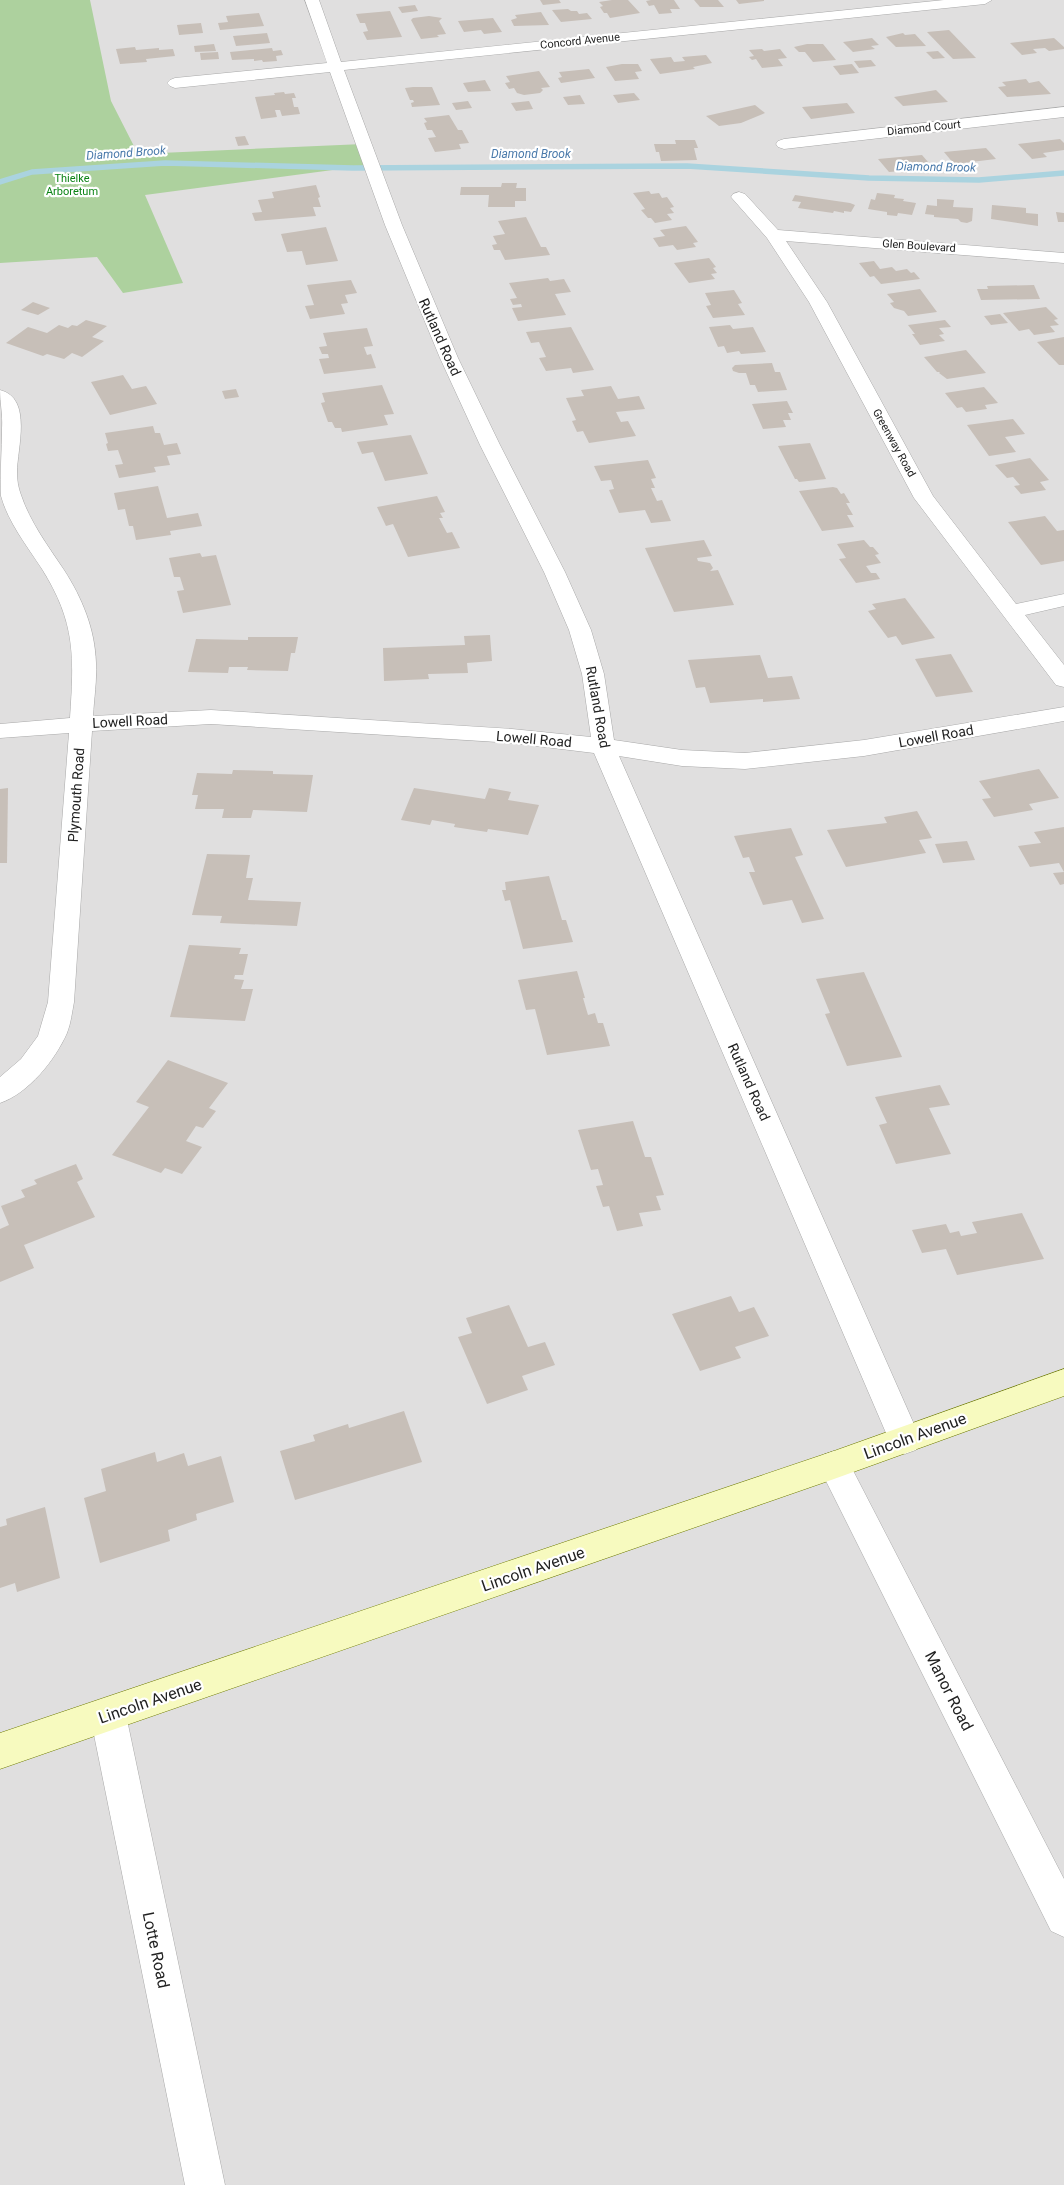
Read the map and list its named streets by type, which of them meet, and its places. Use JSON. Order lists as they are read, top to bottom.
{
  "streets": {
    "main road": ["Lincoln Avenue"],
    "street": [
      "Concord Avenue",
      "Diamond Court",
      "Glen Boulevard",
      "Rutland Road",
      "Greenway Road",
      "Lowell Road",
      "Plymouth Road",
      "Manor Road",
      "Lotte Road"
    ]
  },
  "crossings": [
    ["Concord Avenue", "Rutland Road"],
    ["Glen Boulevard", "Greenway Road"],
    ["Rutland Road", "Lowell Road"],
    ["Rutland Road", "Lincoln Avenue"],
    ["Lowell Road", "Plymouth Road"],
    ["Lincoln Avenue", "Manor Road"],
    ["Lincoln Avenue", "Lotte Road"]
  ],
  "water": ["Diamond Brook"],
  "parks": ["Thielke Arboretum"]
}
